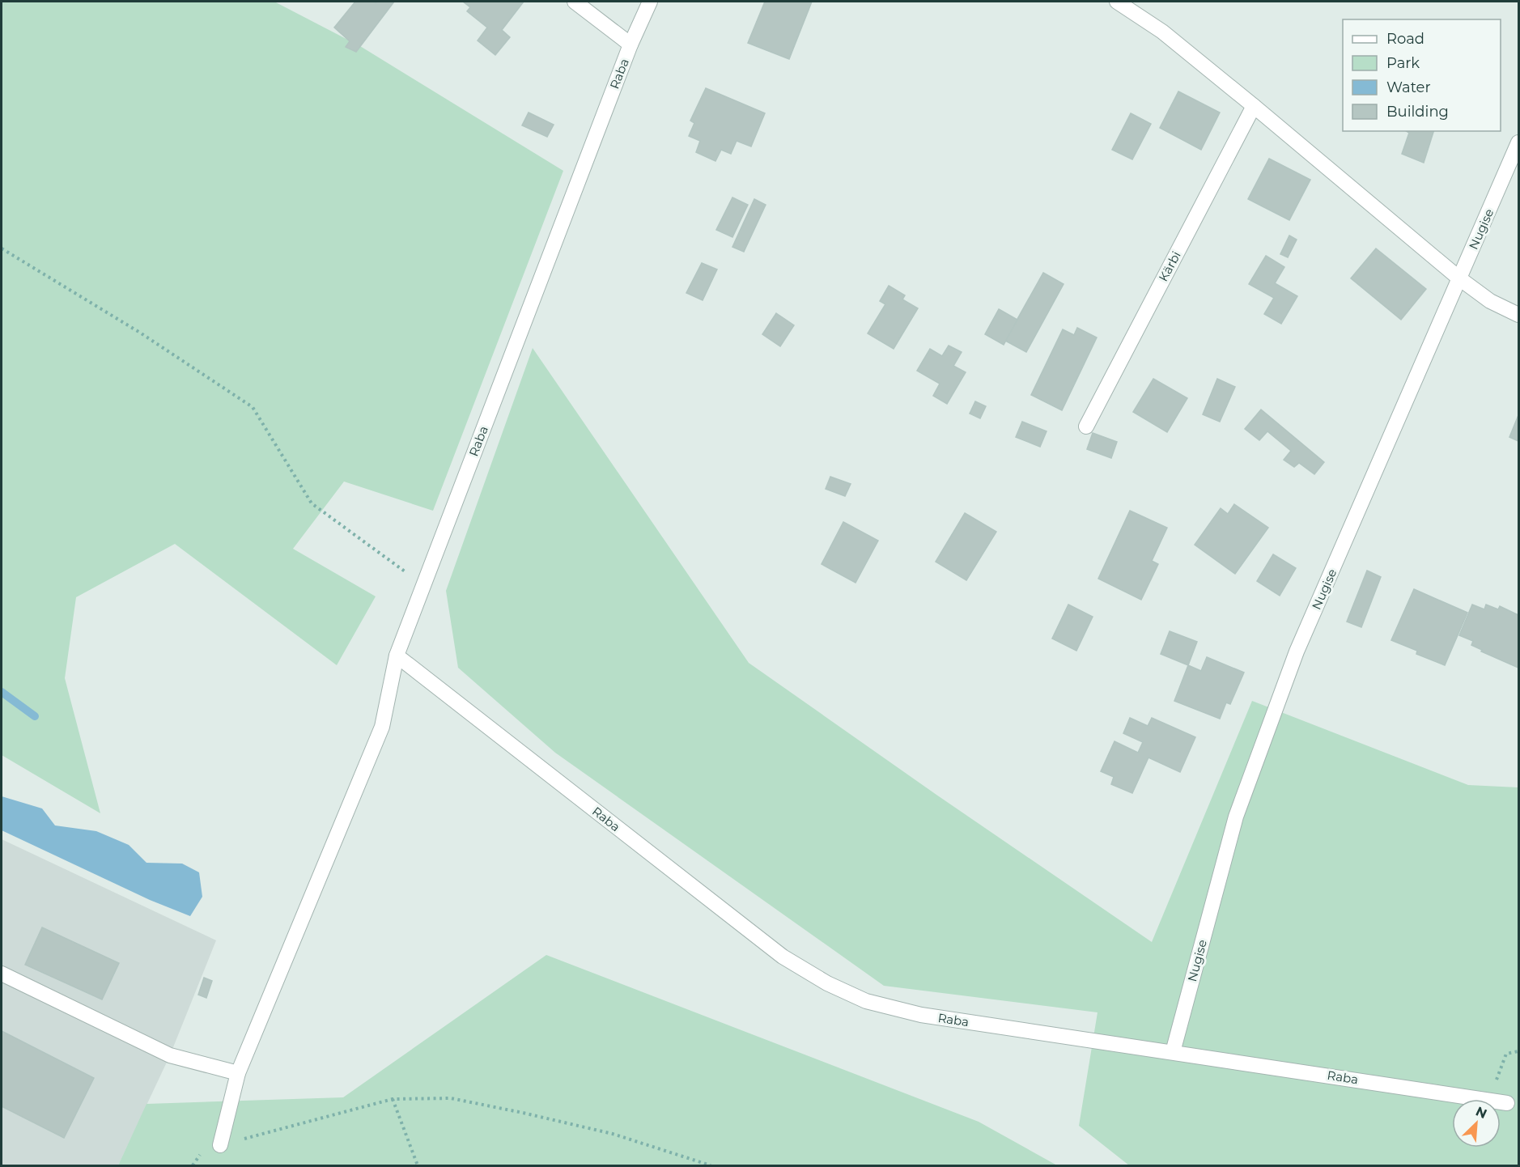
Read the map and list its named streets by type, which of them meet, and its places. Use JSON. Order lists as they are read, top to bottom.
{
  "streets": {
    "street": ["Raba", "Nugise", "Kärbi"]
  },
  "crossings": [
    ["Raba", "Nugise"]
  ],
  "legend": [
    "Road",
    "Park",
    "Water",
    "Building"
  ],
  "north": "top right"
}
